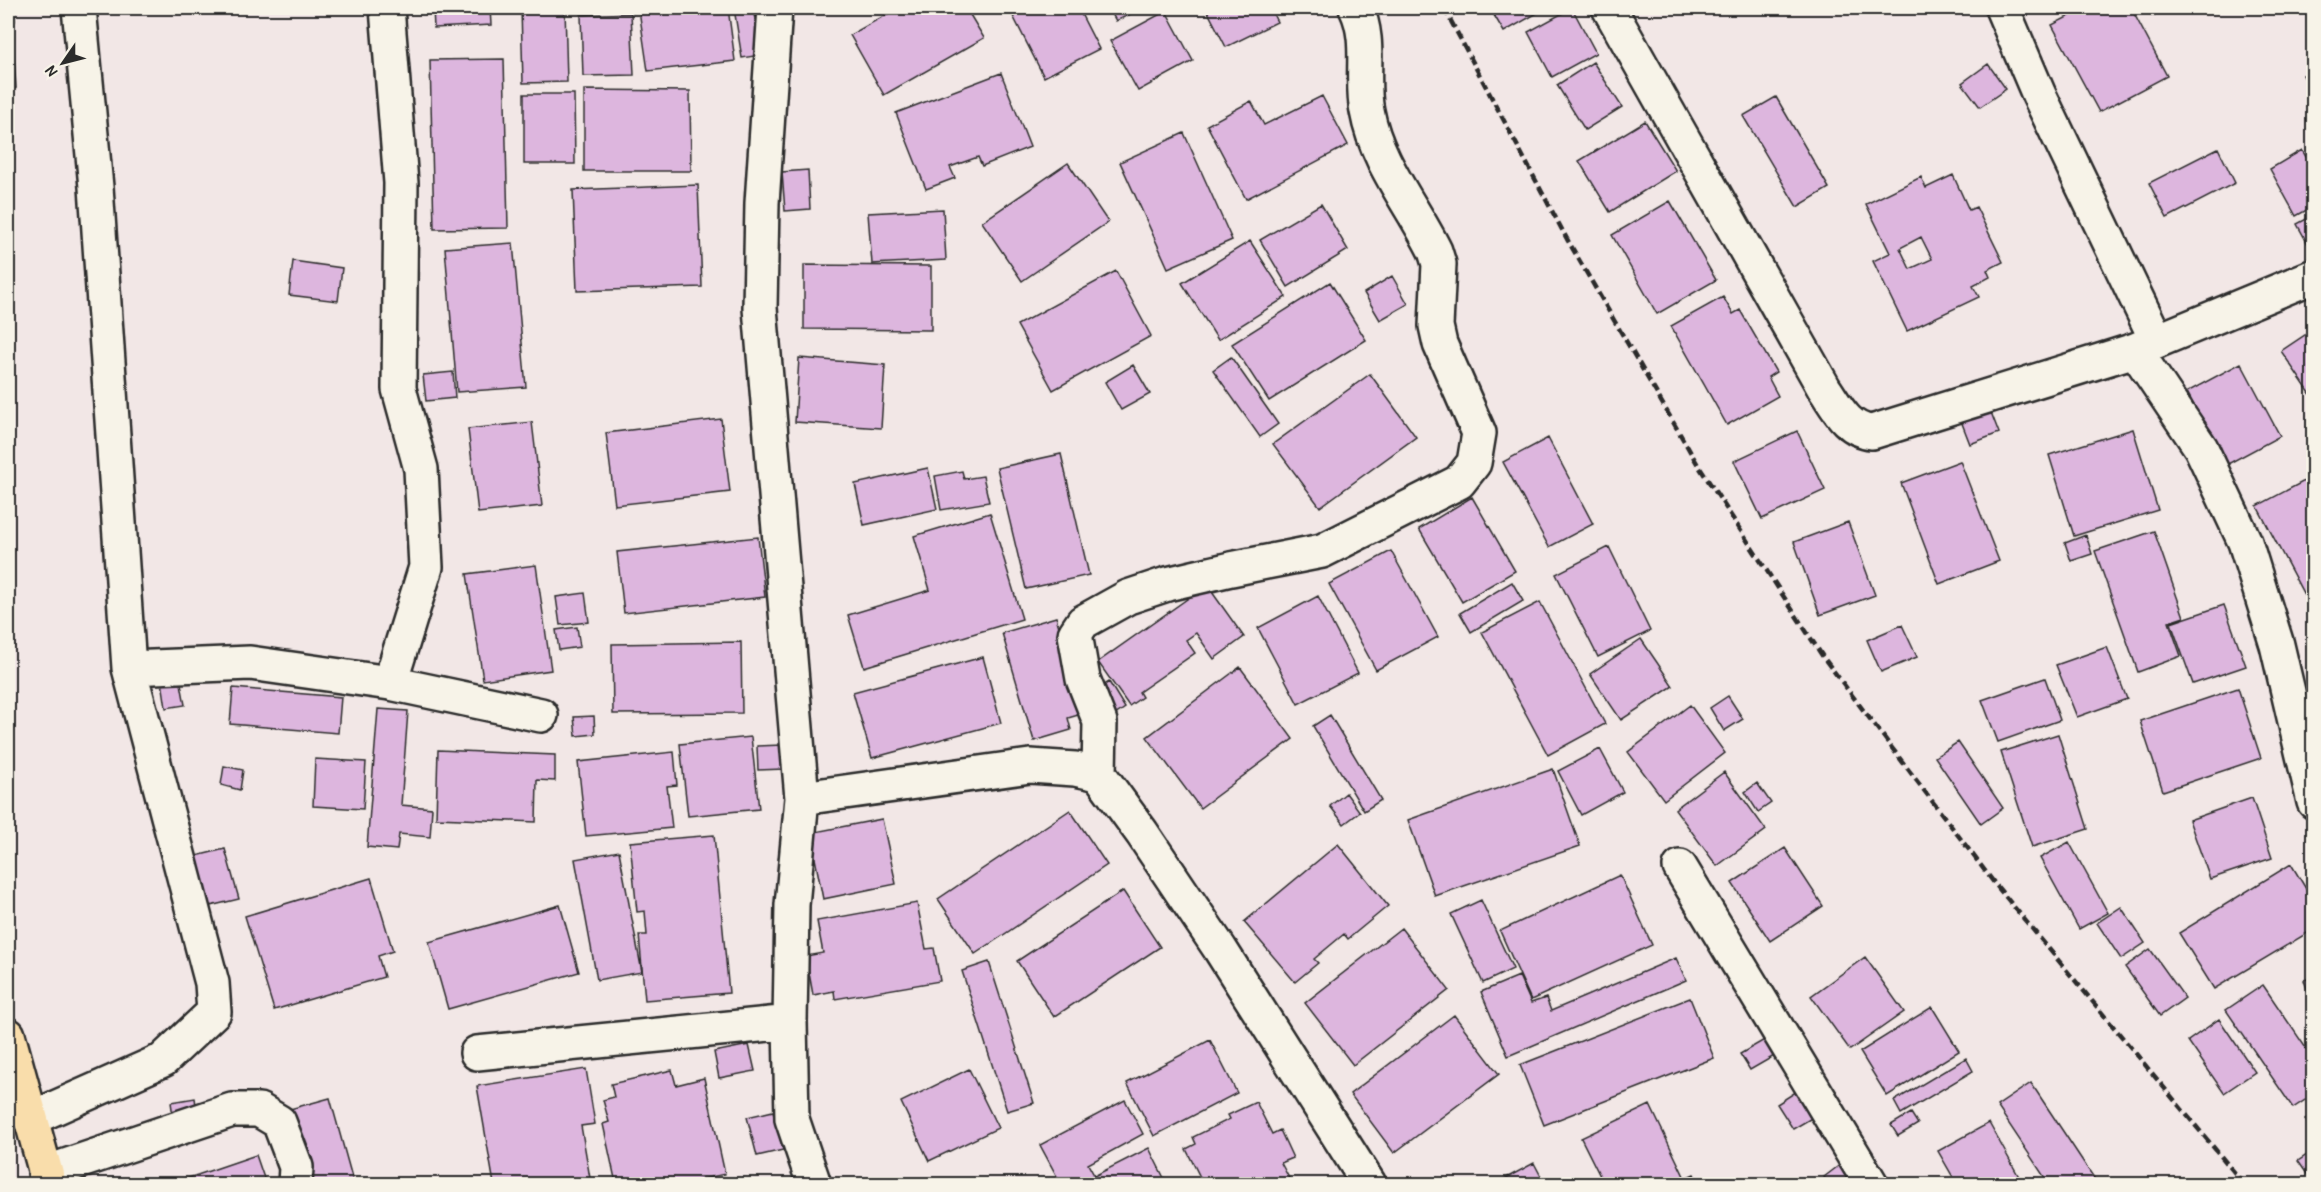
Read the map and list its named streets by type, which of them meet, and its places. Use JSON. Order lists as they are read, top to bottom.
{
  "north": "bottom left"
}
